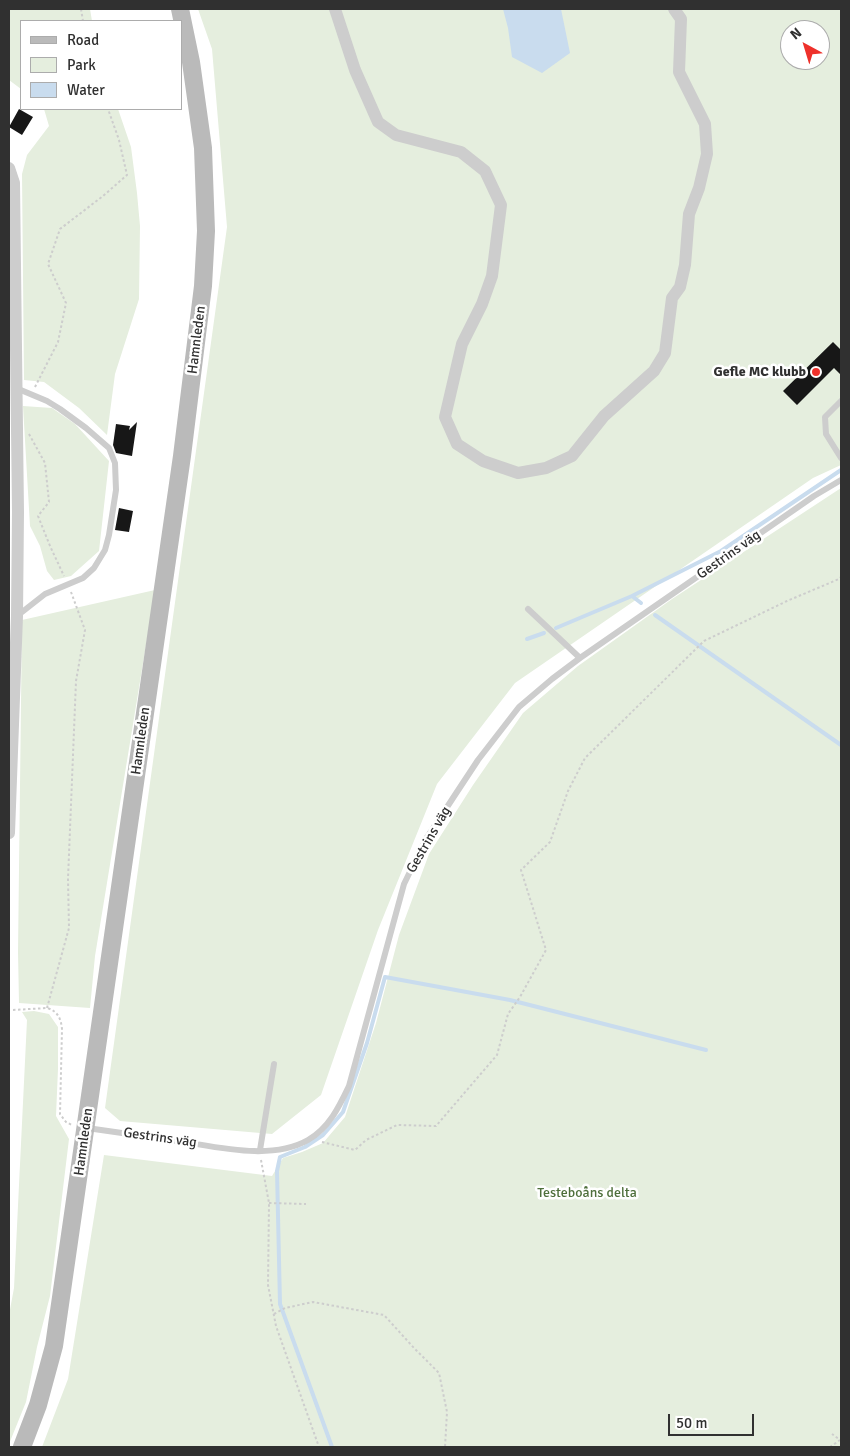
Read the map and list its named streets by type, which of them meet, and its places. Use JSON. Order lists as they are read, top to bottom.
{
  "streets": {
    "main road": ["Hamnleden"],
    "lane": ["Gestrins väg"]
  },
  "crossings": [
    ["Hamnleden", "Gestrins väg"]
  ],
  "parks": ["Testeboåns delta"],
  "places": ["Gefle MC klubb"],
  "legend": ["Road", "Park", "Water"],
  "scale_bar": "50 m",
  "north": "top left"
}
